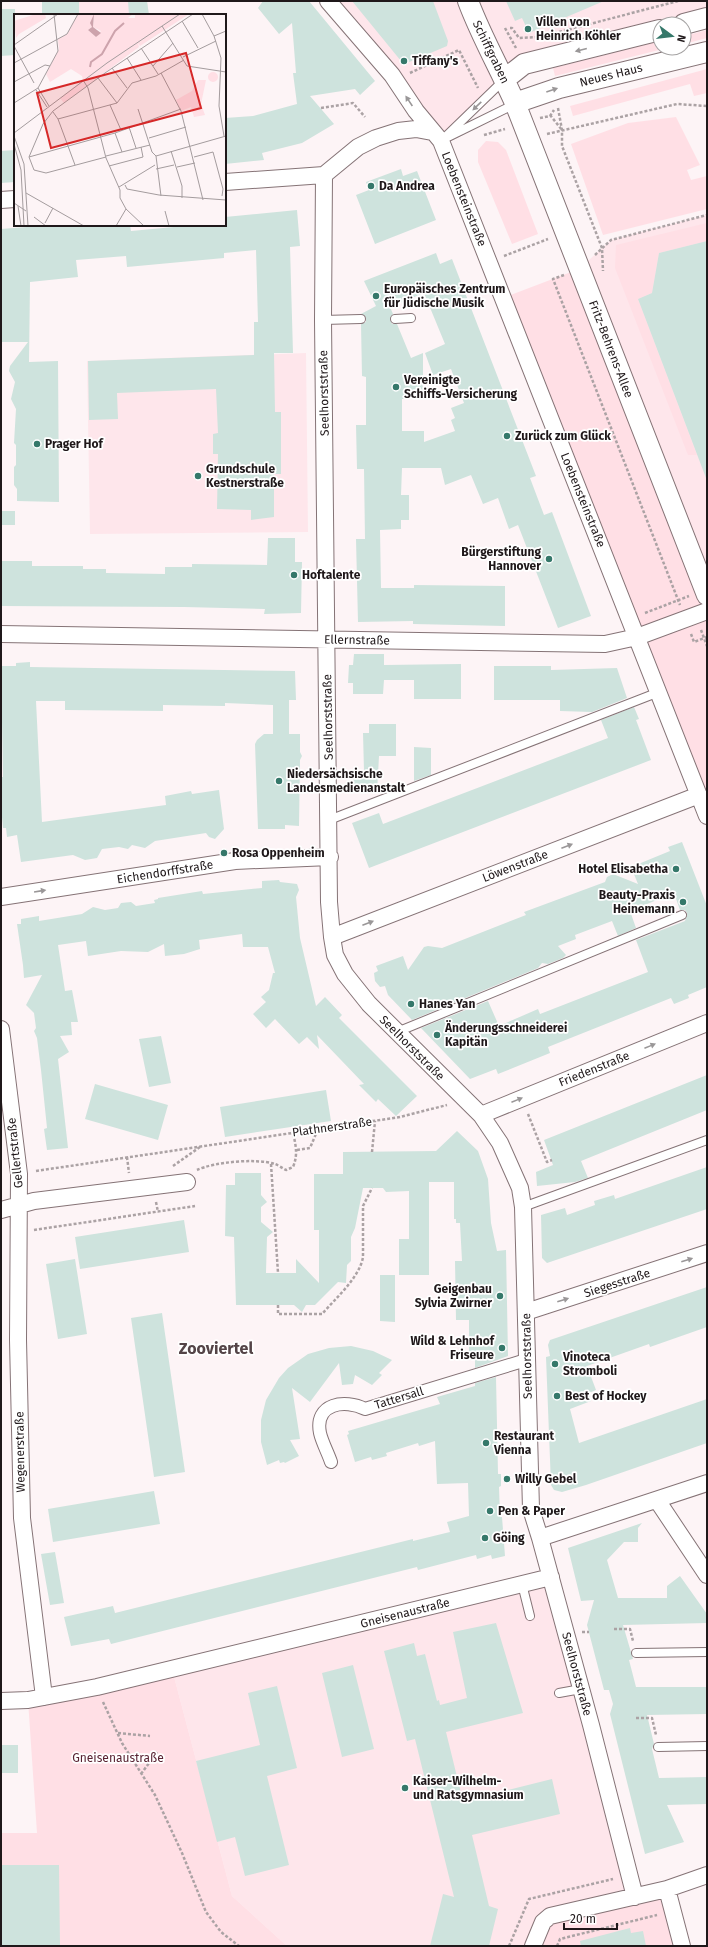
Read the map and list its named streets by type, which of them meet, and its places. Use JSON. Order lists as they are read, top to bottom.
{
  "streets": {
    "street": [
      "Schiffgraben",
      "Neues Haus",
      "Loebensteinstraße",
      "Fritz-Behrens-Allee",
      "Seelhorststraße",
      "Ellernstraße",
      "Löwenstraße",
      "Eichendorffstraße",
      "Friedenstraße",
      "Gellertstraße",
      "Siegesstraße",
      "Tattersall",
      "Wegenerstraße",
      "Gneisenaustraße"
    ],
    "path": ["Plathnerstraße"]
  },
  "crossings": [
    ["Schiffgraben", "Neues Haus"],
    ["Schiffgraben", "Fritz-Behrens-Allee"],
    ["Neues Haus", "Fritz-Behrens-Allee"],
    ["Loebensteinstraße", "Ellernstraße"],
    ["Loebensteinstraße", "Löwenstraße"],
    ["Seelhorststraße", "Ellernstraße"],
    ["Seelhorststraße", "Löwenstraße"],
    ["Seelhorststraße", "Eichendorffstraße"],
    ["Seelhorststraße", "Friedenstraße"],
    ["Seelhorststraße", "Plathnerstraße"],
    ["Seelhorststraße", "Siegesstraße"],
    ["Seelhorststraße", "Tattersall"],
    ["Seelhorststraße", "Gneisenaustraße"],
    ["Plathnerstraße", "Gellertstraße"],
    ["Gellertstraße", "Wegenerstraße"],
    ["Wegenerstraße", "Gneisenaustraße"]
  ],
  "one_way": [
    "Löwenstraße",
    "Eichendorffstraße",
    "Friedenstraße",
    "Siegesstraße"
  ],
  "districts": ["Zooviertel"],
  "parks": ["Gneisenaustraße"],
  "places": [
    "Villen von Heinrich Köhler",
    "Tiffany's",
    "Da Andrea",
    "Europäisches Zentrum für Jüdische Musik",
    "Vereinigte Schiffs-Versicherung",
    "Zurück zum Glück",
    "Prager Hof",
    "Grundschule Kestnerstraße",
    "Bürgerstiftung Hannover",
    "Hoftalente",
    "Niedersächsische Landesmedienanstalt",
    "Rosa Oppenheim",
    "Hotel Elisabetha",
    "Beauty-Praxis Heinemann",
    "Hanes Yan",
    "Änderungsschneiderei Kapitän",
    "Geigenbau Sylvia Zwirner",
    "Wild & Lehnhof Friseure",
    "Vinoteca Stromboli",
    "Best of Hockey",
    "Restaurant Vienna",
    "Willy Gebel",
    "Pen & Paper",
    "Göing",
    "Kaiser-Wilhelm- und Ratsgymnasium"
  ],
  "scale_bar": "20 m",
  "north": "right"
}
